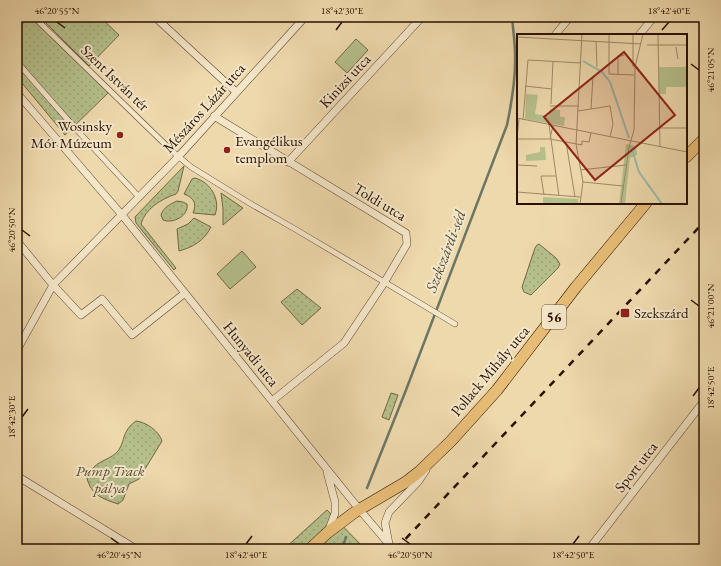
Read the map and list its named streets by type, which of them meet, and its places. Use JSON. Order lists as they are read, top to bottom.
{
  "streets": {
    "main road": ["56", "Pollack Mihály utca"],
    "street": [
      "Szent István tér",
      "Kinizsi utca",
      "Mészáros Lázár utca",
      "Toldi utca",
      "Hunyadi utca",
      "Sport utca"
    ]
  },
  "crossings": [
    ["Szent István tér", "Mészáros Lázár utca"],
    ["Szent István tér", "Toldi utca"],
    ["Kinizsi utca", "Toldi utca"],
    ["Mészáros Lázár utca", "Toldi utca"],
    ["Mészáros Lázár utca", "Hunyadi utca"],
    ["Toldi utca", "Hunyadi utca"],
    ["56", "Hunyadi utca"],
    ["56", "Pollack Mihály utca"],
    ["Hunyadi utca", "Pollack Mihály utca"]
  ],
  "water": ["Szekszárdi-séd"],
  "parks": ["Pump Track pálya"],
  "places": {
    "other": ["Wosinsky Mór Múzeum", "Evangélikus templom"],
    "transit": ["Szekszárd"]
  },
  "coordinates": [
    "46°20'55\"N",
    "18°42'30\"E",
    "18°42'40\"E",
    "46°21'05\"N",
    "46°20'50\"N",
    "46°21'00\"N",
    "18°42'50\"E",
    "46°20'45\"N"
  ]
}
